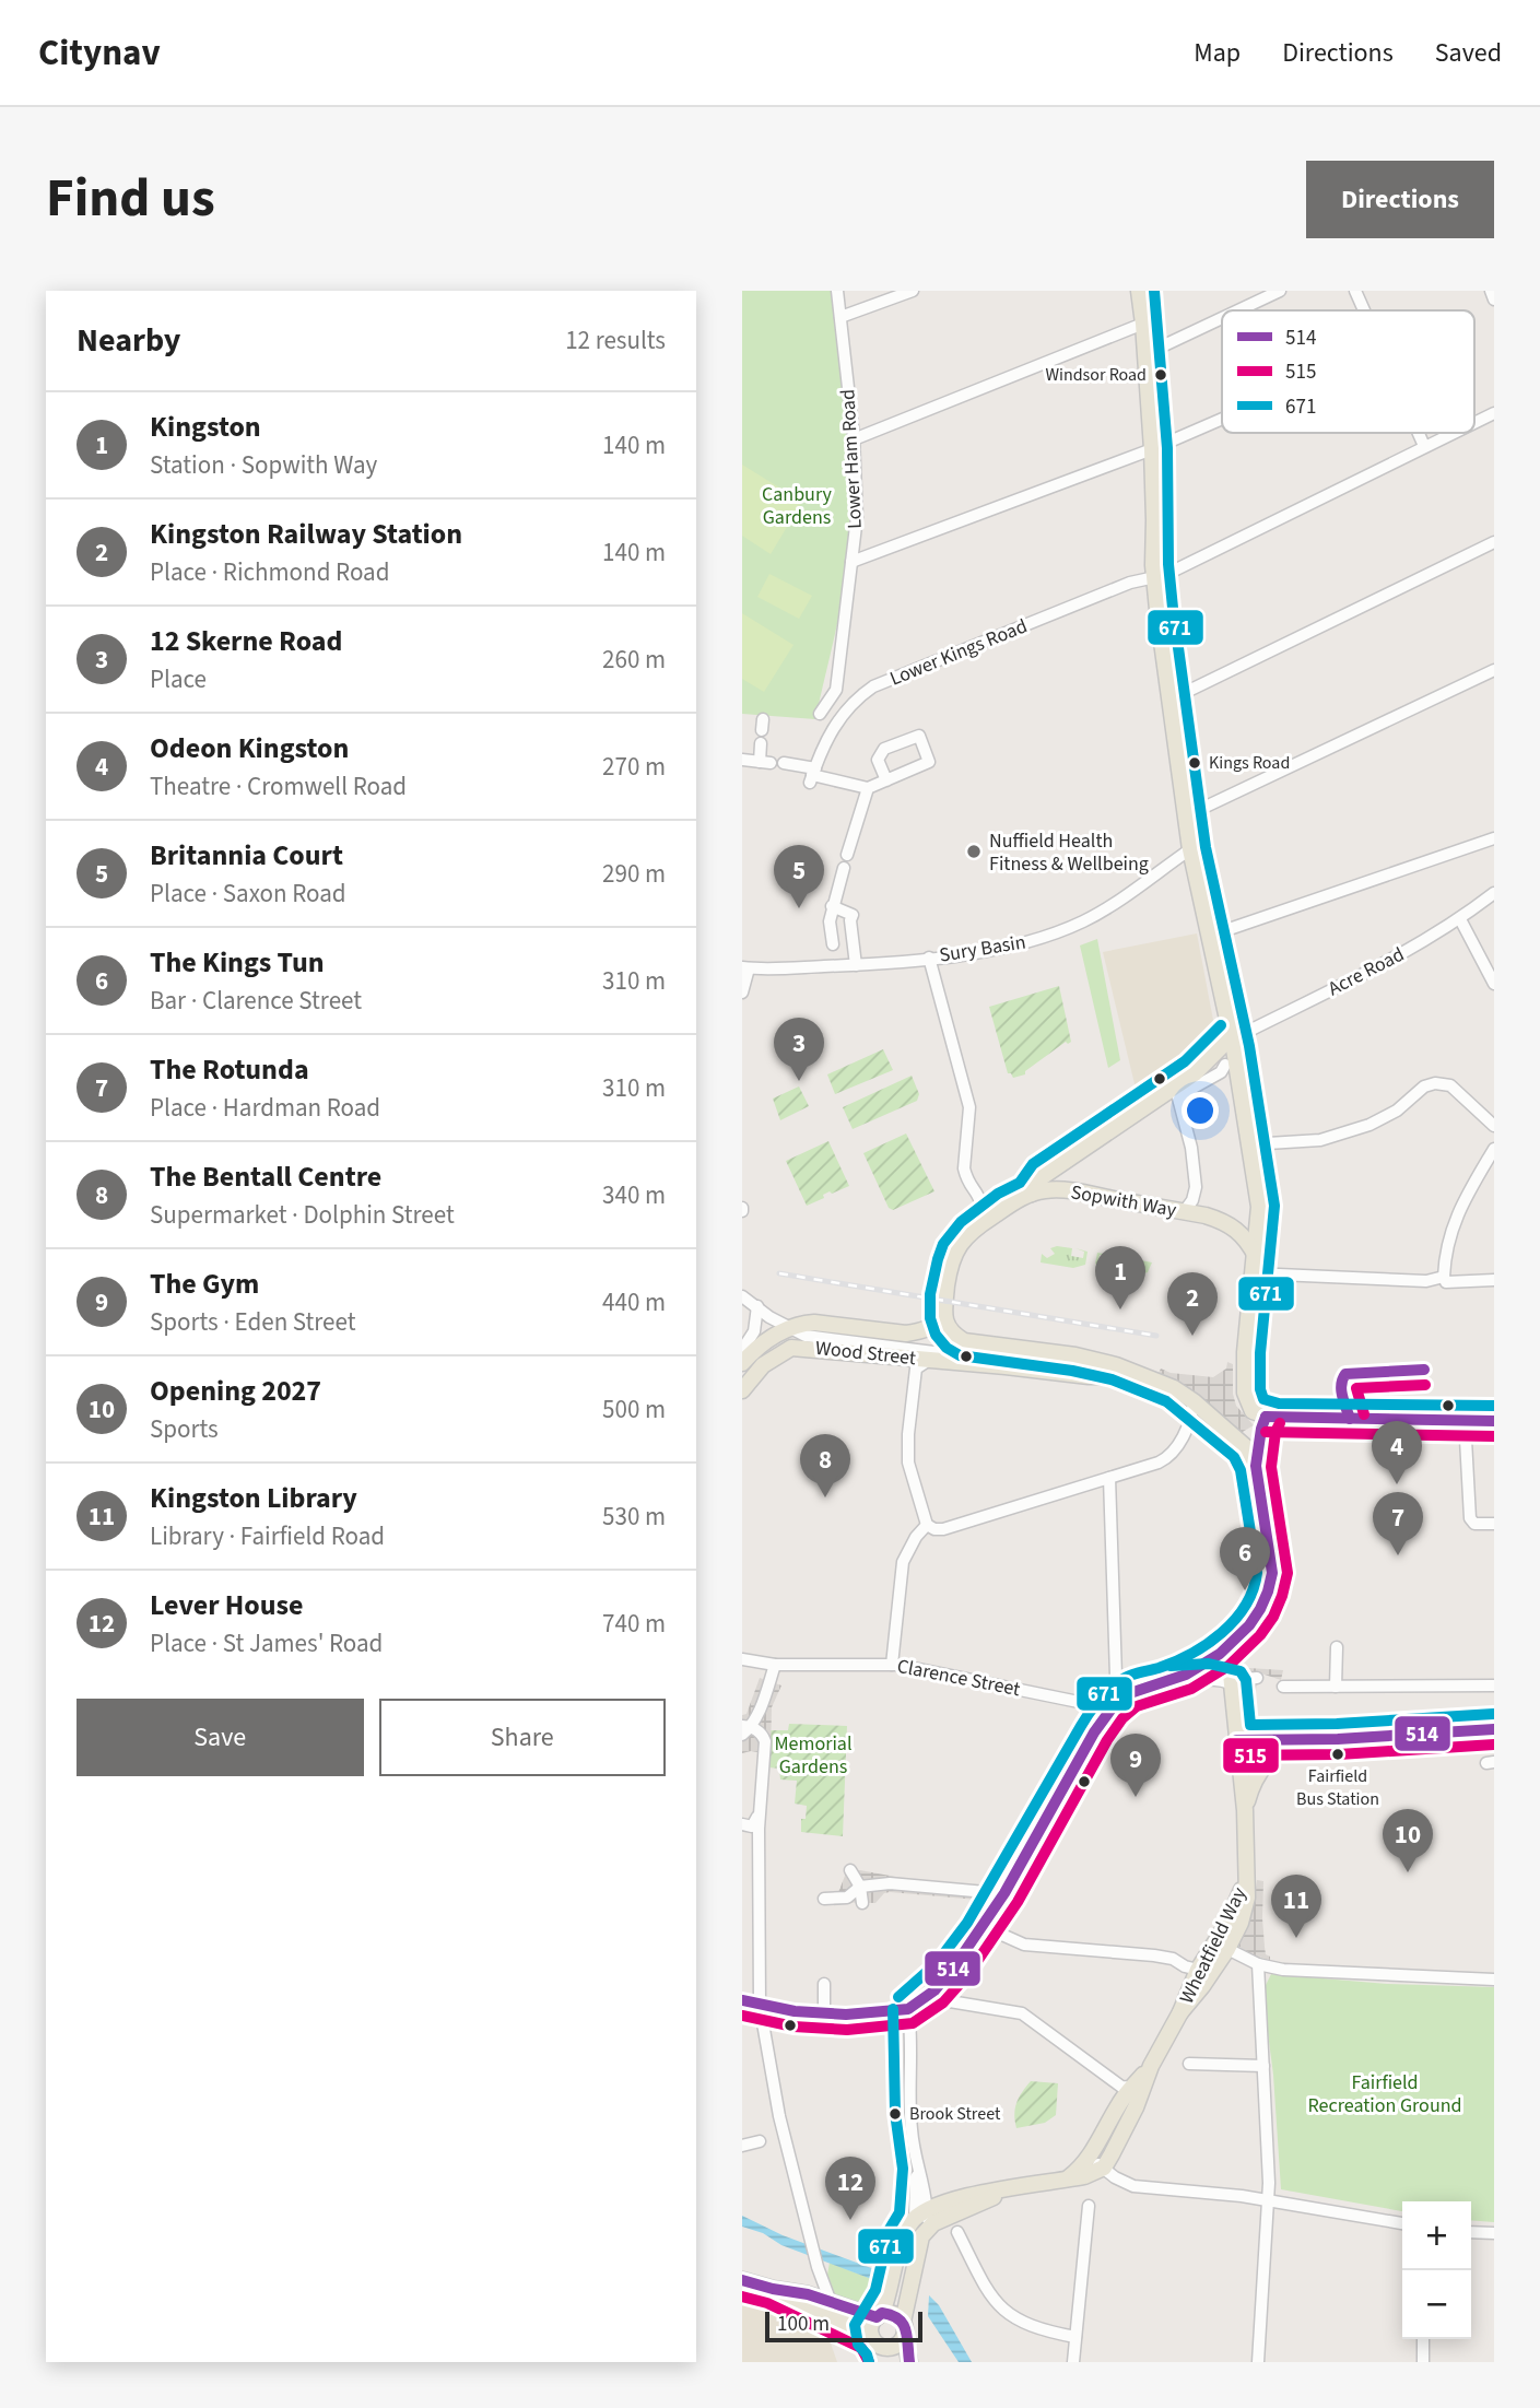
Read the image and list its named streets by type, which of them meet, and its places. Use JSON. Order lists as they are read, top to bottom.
{
  "streets": {
    "main road": ["Sopwith Way", "Wood Street", "Wheatfield Way"],
    "street": [
      "Lower Ham Road",
      "Lower Kings Road",
      "Sury Basin",
      "Acre Road",
      "Clarence Street"
    ]
  },
  "crossings": [
    ["Wood Street", "Wheatfield Way"]
  ],
  "parks": ["Canbury Gardens", "Memorial Gardens", "Fairfield Recreation Ground"],
  "places": [
    "Windsor Road",
    "Kings Road",
    "Nuffield Health Fitness & Wellbeing",
    "Fairfield Bus Station",
    "Brook Street"
  ],
  "lines": ["transit line 671", "transit line 514", "transit line 515"],
  "legend": ["514", "515", "671"],
  "scale_bar": "100 m",
  "page": {
    "header": "Citynav",
    "nav": ["Map", "Directions", "Saved"],
    "title": "Find us",
    "buttons": [
      "Directions",
      ["Save", "Share"]
    ],
    "heading": ["Nearby", "12 results"],
    "list": [
      {
        "mark": "1",
        "name": "Kingston",
        "note": "Station · Sopwith Way",
        "value": "140 m"
      },
      {
        "mark": "2",
        "name": "Kingston Railway Station",
        "note": "Place · Richmond Road",
        "value": "140 m"
      },
      {
        "mark": "3",
        "name": "12 Skerne Road",
        "note": "Place",
        "value": "260 m"
      },
      {
        "mark": "4",
        "name": "Odeon Kingston",
        "note": "Theatre · Cromwell Road",
        "value": "270 m"
      },
      {
        "mark": "5",
        "name": "Britannia Court",
        "note": "Place · Saxon Road",
        "value": "290 m"
      },
      {
        "mark": "6",
        "name": "The Kings Tun",
        "note": "Bar · Clarence Street",
        "value": "310 m"
      },
      {
        "mark": "7",
        "name": "The Rotunda",
        "note": "Place · Hardman Road",
        "value": "310 m"
      },
      {
        "mark": "8",
        "name": "The Bentall Centre",
        "note": "Supermarket · Dolphin Street",
        "value": "340 m"
      },
      {
        "mark": "9",
        "name": "The Gym",
        "note": "Sports · Eden Street",
        "value": "440 m"
      },
      {
        "mark": "10",
        "name": "Opening 2027",
        "note": "Sports",
        "value": "500 m"
      },
      {
        "mark": "11",
        "name": "Kingston Library",
        "note": "Library · Fairfield Road",
        "value": "530 m"
      },
      {
        "mark": "12",
        "name": "Lever House",
        "note": "Place · St James' Road",
        "value": "740 m"
      }
    ],
    "pins": [
      "5",
      "3",
      "1",
      "2",
      "4",
      "8",
      "7",
      "6",
      "9",
      "10",
      "11",
      "12"
    ],
    "map_buttons": ["+", "−"],
    "scale": "100 m"
  }
}
